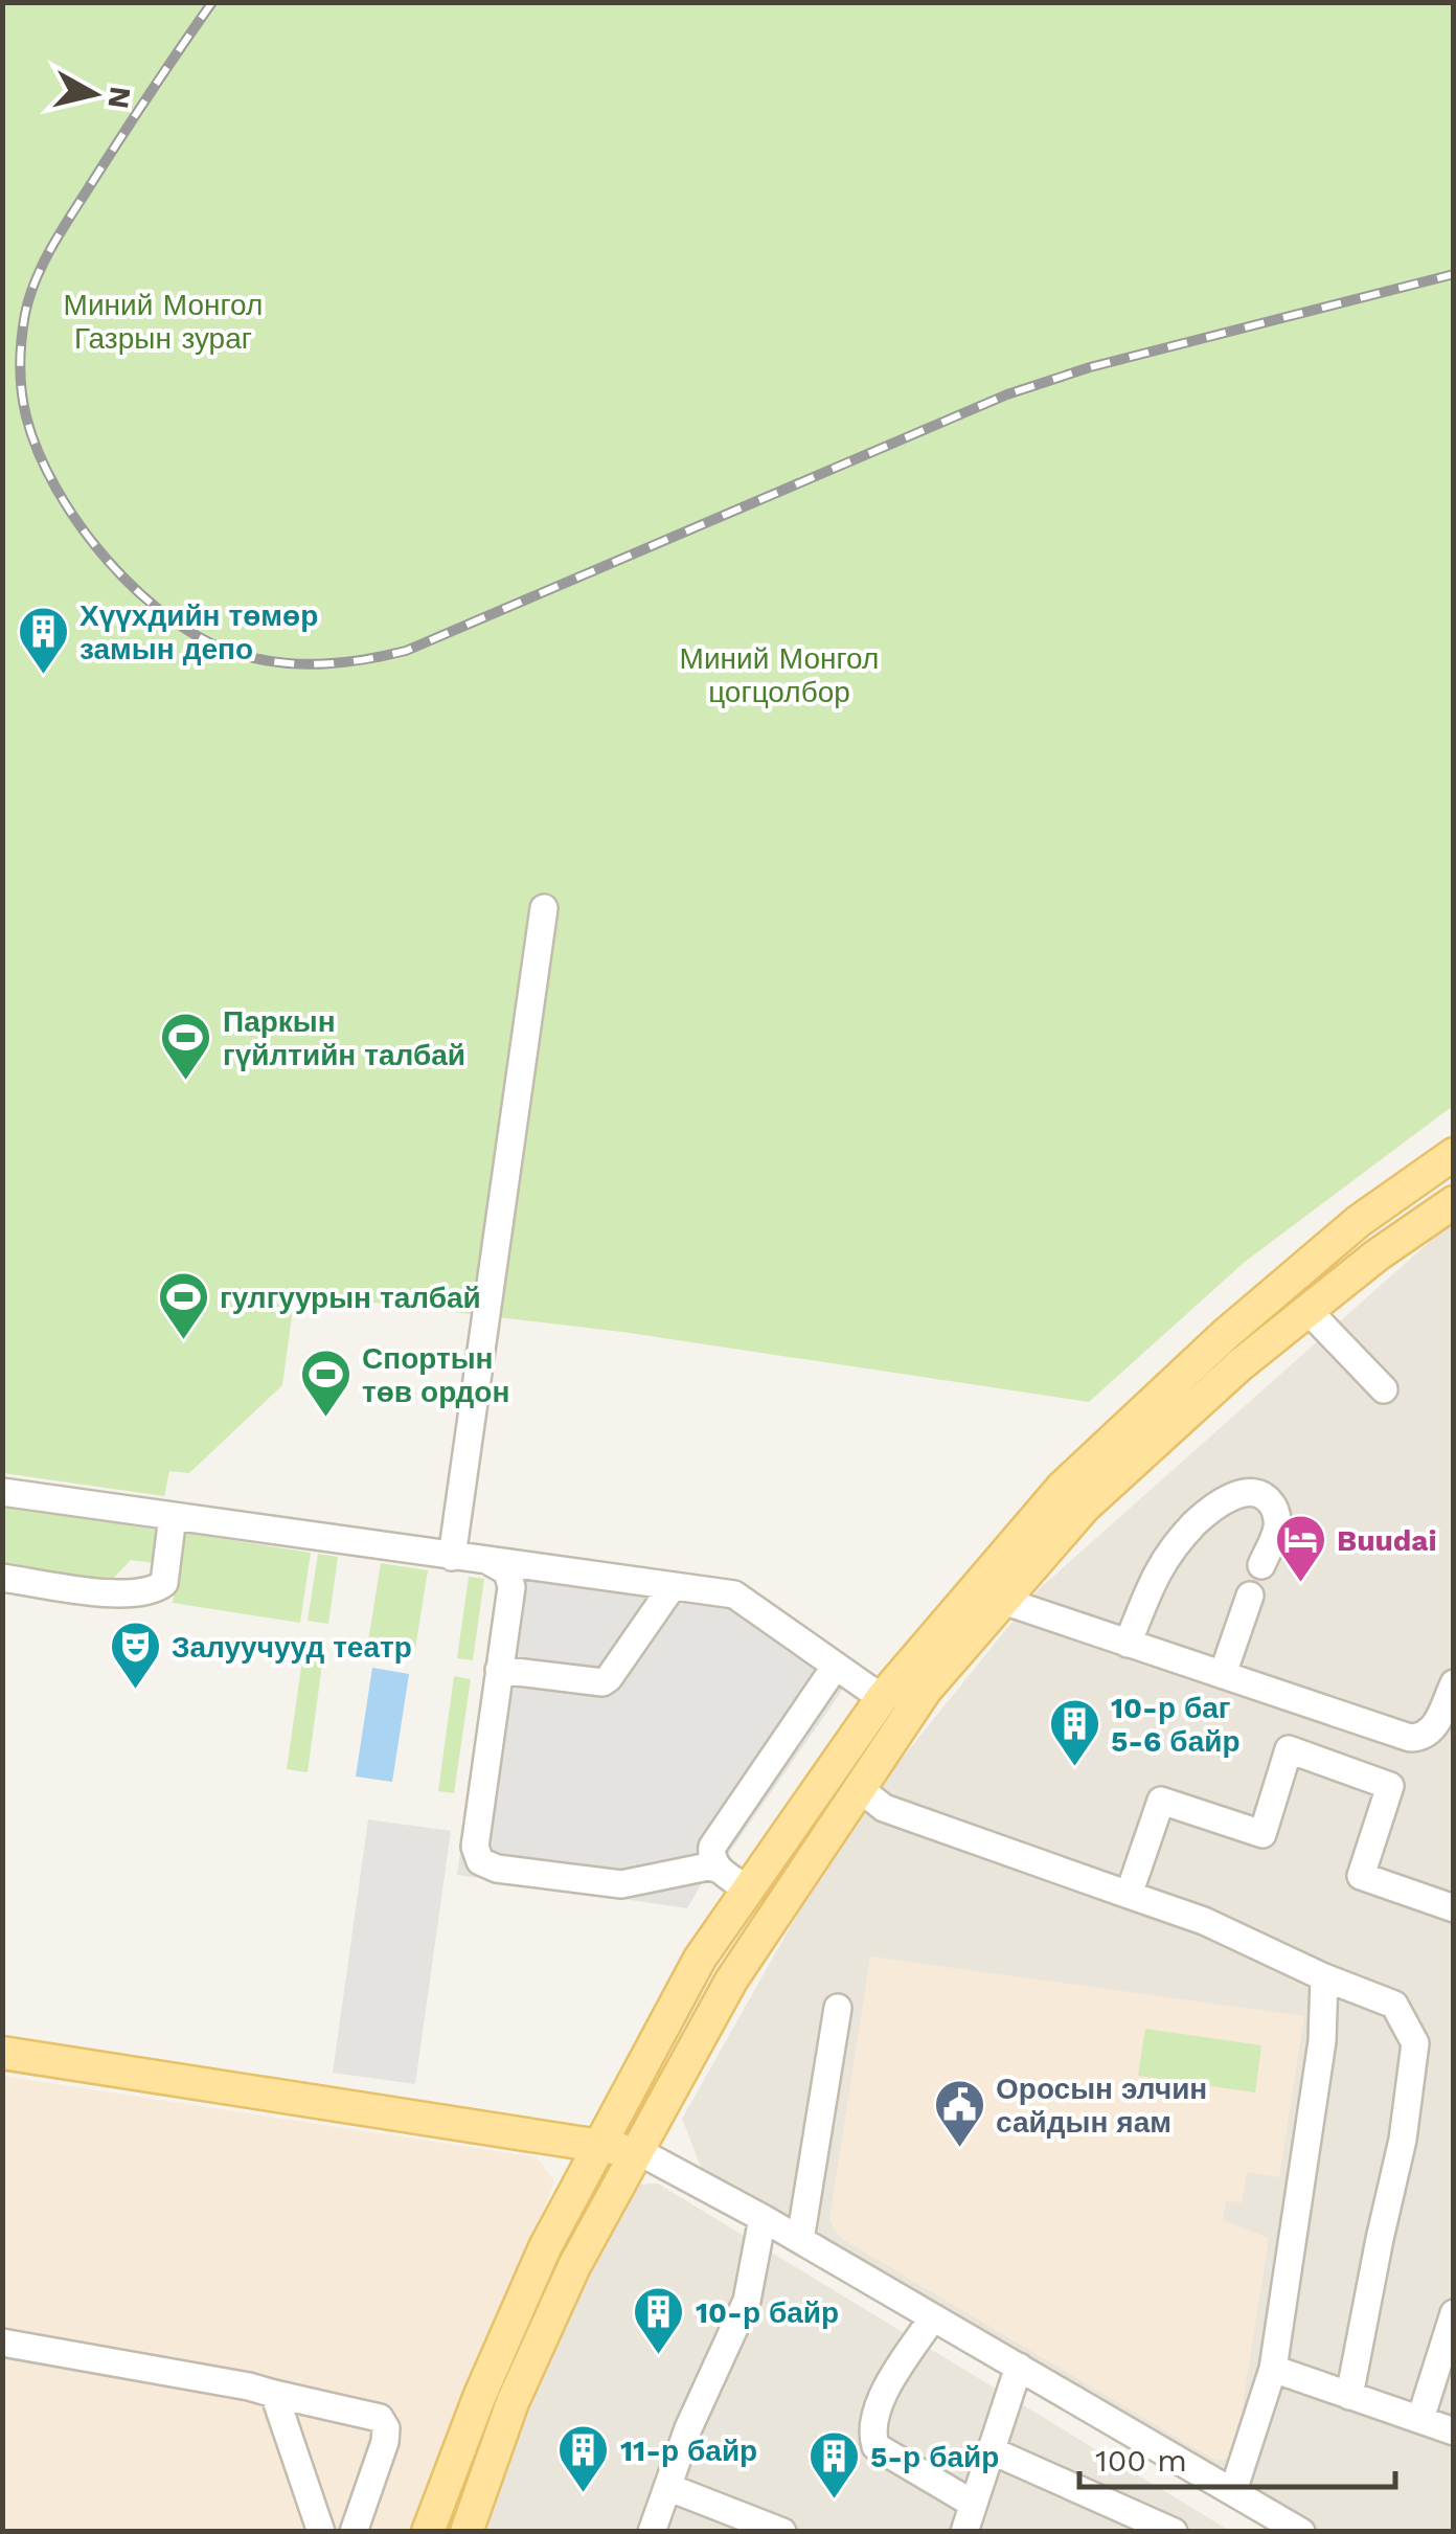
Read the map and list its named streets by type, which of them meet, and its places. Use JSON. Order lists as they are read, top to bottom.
{
  "parks": ["Миний Монгол Газрын зураг", "Миний Монгол цогцолбор"],
  "places": {
    "building": [
      "Хүүхдийн төмөр замын депо",
      "10-р баг 5-6 байр",
      "10-р байр",
      "11-р байр",
      "5-р байр"
    ],
    "sports": ["Паркын гүйлтийн талбай", "гулгуурын талбай", "Спортын төв ордон"],
    "hotel": ["Buudai"],
    "theatre": ["Залуучууд театр"],
    "public building": ["Оросын элчин сайдын яам"]
  },
  "scale_bar": "100 m",
  "north": "right"
}
